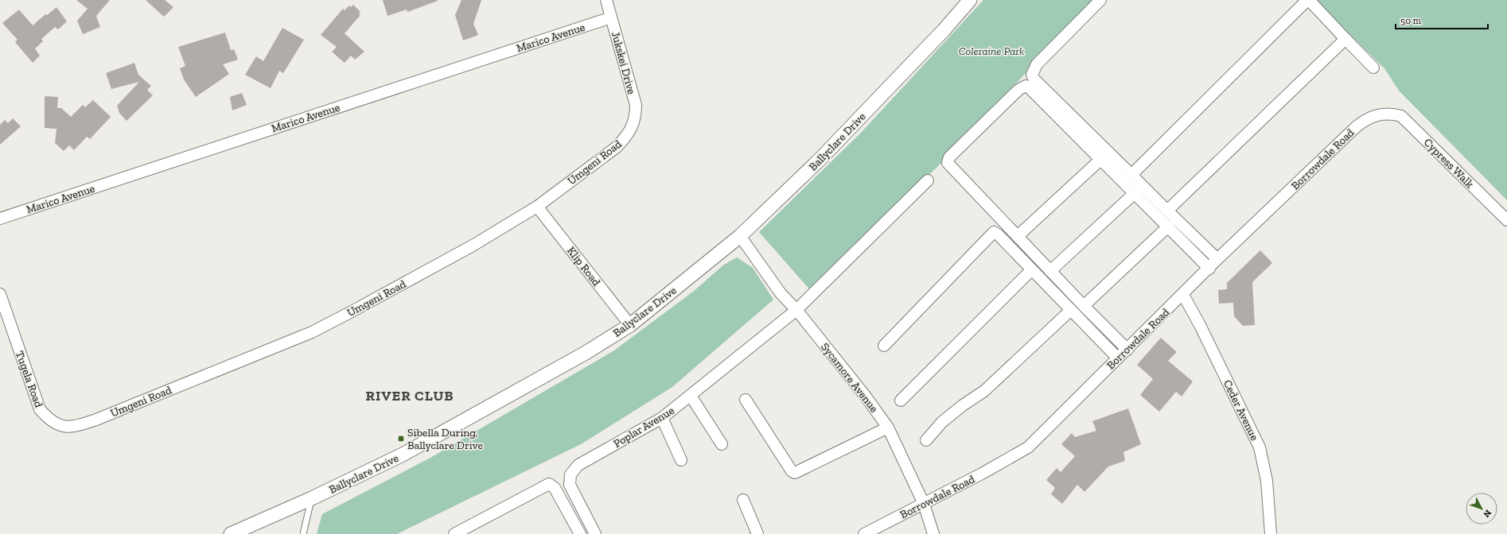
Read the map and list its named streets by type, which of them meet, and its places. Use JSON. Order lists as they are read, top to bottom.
{
  "streets": {
    "street": [
      "Marico Avenue",
      "Jukskei Drive",
      "Ballyclare Drive",
      "Borrowdale Road",
      "Umgeni Road",
      "Cypress Walk",
      "Klip Road",
      "Sycamore Avenue",
      "Tugela Road",
      "Ceder Avenue",
      "Poplar Avenue"
    ]
  },
  "crossings": [
    ["Marico Avenue", "Jukskei Drive"],
    ["Jukskei Drive", "Umgeni Road"],
    ["Ballyclare Drive", "Klip Road"],
    ["Ballyclare Drive", "Sycamore Avenue"],
    ["Borrowdale Road", "Cypress Walk"],
    ["Borrowdale Road", "Sycamore Avenue"],
    ["Borrowdale Road", "Ceder Avenue"],
    ["Umgeni Road", "Klip Road"],
    ["Umgeni Road", "Tugela Road"],
    ["Sycamore Avenue", "Poplar Avenue"]
  ],
  "districts": ["RIVER CLUB"],
  "parks": ["Coleraine Park"],
  "places": {
    "transit": ["Sibella During, Ballyclare Drive"]
  },
  "scale_bar": "50 m",
  "north": "bottom right"
}
